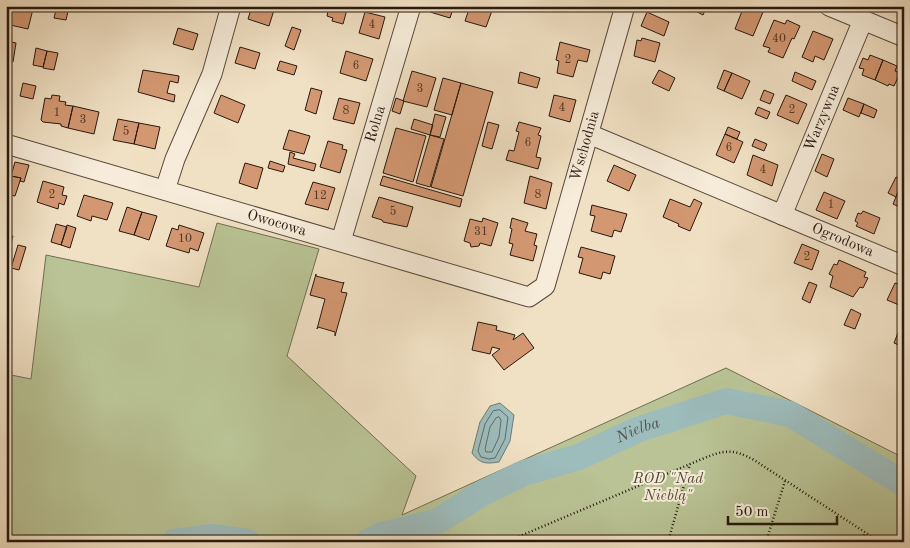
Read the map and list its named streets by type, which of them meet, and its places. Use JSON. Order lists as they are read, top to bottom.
{
  "streets": {
    "street": [
      "Warzywna",
      "Rolna",
      "Wschodnia",
      "Owocowa",
      "Ogrodowa"
    ]
  },
  "crossings": [
    ["Warzywna", "Ogrodowa"],
    ["Rolna", "Owocowa"],
    ["Wschodnia", "Owocowa"],
    ["Wschodnia", "Ogrodowa"]
  ],
  "water": ["Nielba"],
  "parks": ["ROD \"Nad Nieblą\""],
  "house_numbers": [
    "4",
    "40",
    "2",
    "6",
    "3",
    "4",
    "2",
    "8",
    "1",
    "3",
    "5",
    "6",
    "6",
    "4",
    "2",
    "8",
    "12",
    "1",
    "5",
    "31",
    "10",
    "2"
  ],
  "scale_bar": "50 m"
}
